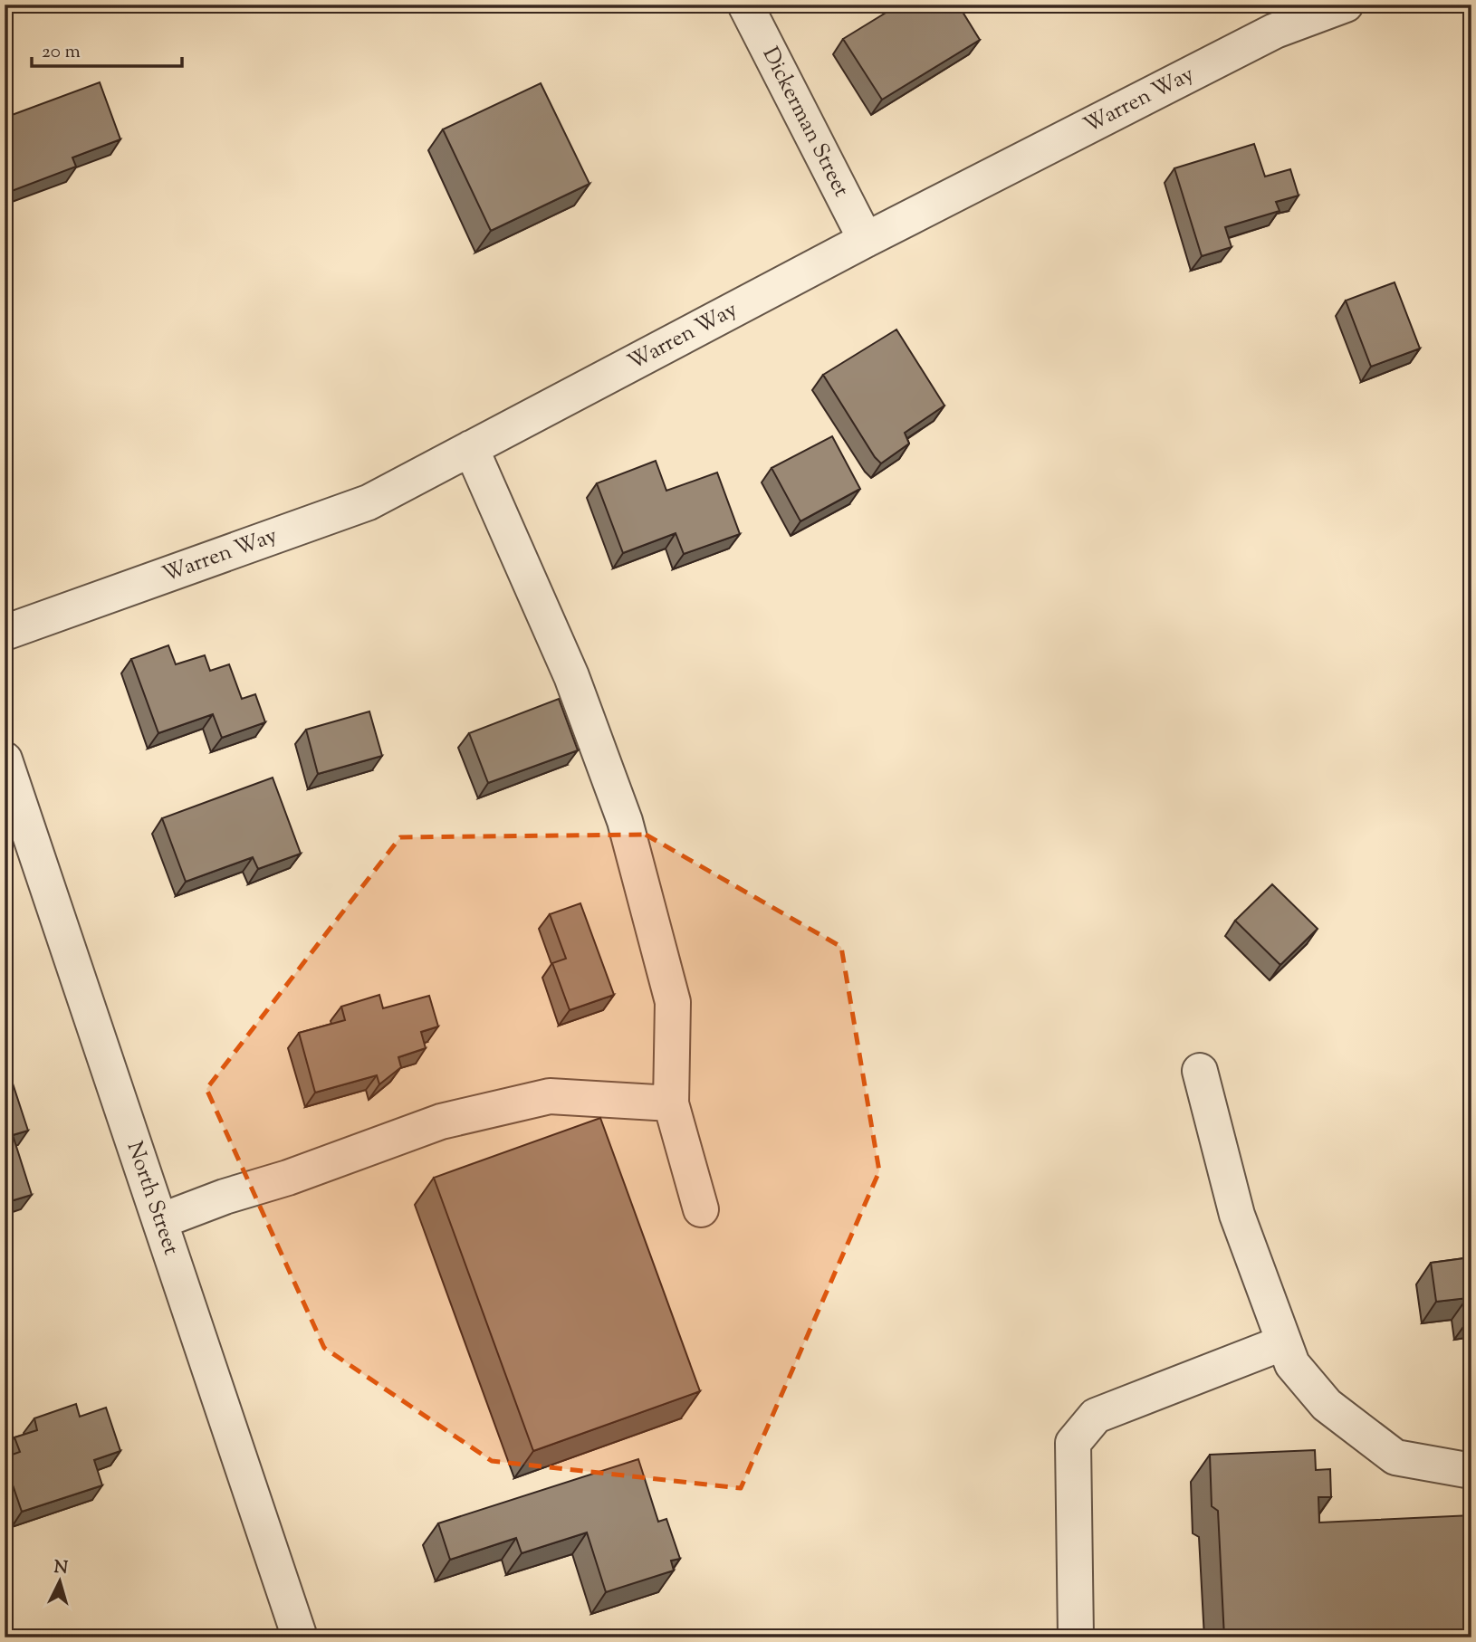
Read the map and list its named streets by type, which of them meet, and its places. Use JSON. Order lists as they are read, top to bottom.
{
  "streets": {
    "street": ["Warren Way", "Dickerman Street", "North Street"]
  },
  "crossings": [
    ["Warren Way", "Dickerman Street"]
  ],
  "scale_bar": "20 m",
  "north": "top"
}
